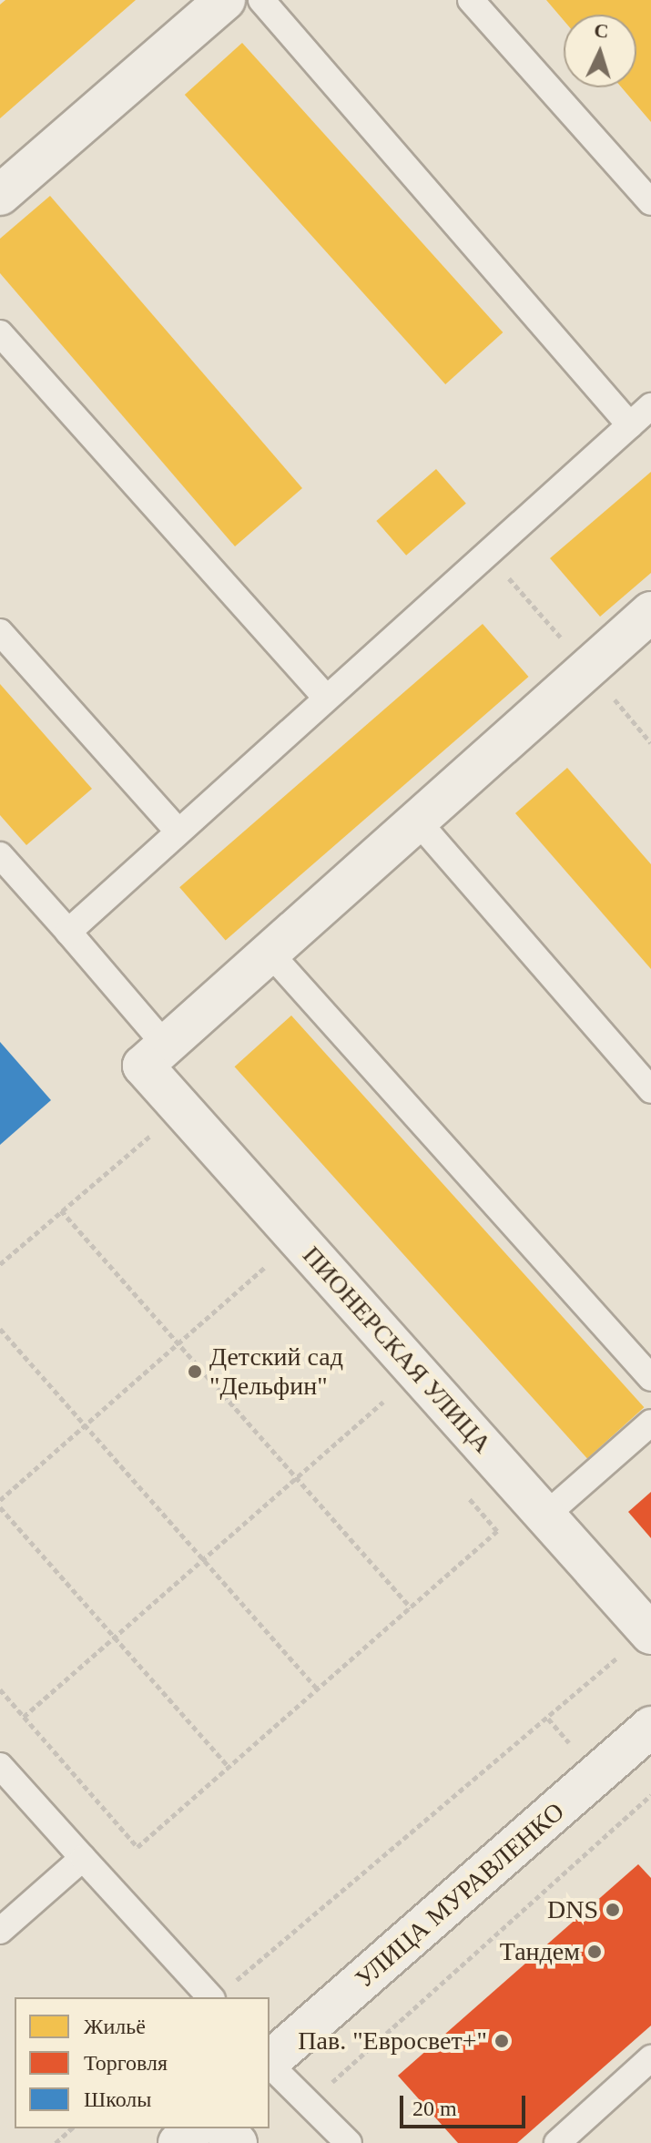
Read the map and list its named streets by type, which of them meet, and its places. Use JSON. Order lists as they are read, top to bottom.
{
  "streets": {
    "street": ["ПИОНЕРСКАЯ УЛИЦА", "УЛИЦА МУРАВЛЕНКО"]
  },
  "places": [
    "Детский сад \"Дельфин\"",
    "DNS",
    "Тандем",
    "Пав. \"Евросвет+\""
  ],
  "legend": ["Жильё", "Торговля", "Школы"],
  "scale_bar": "20 m",
  "north": "top"
}
